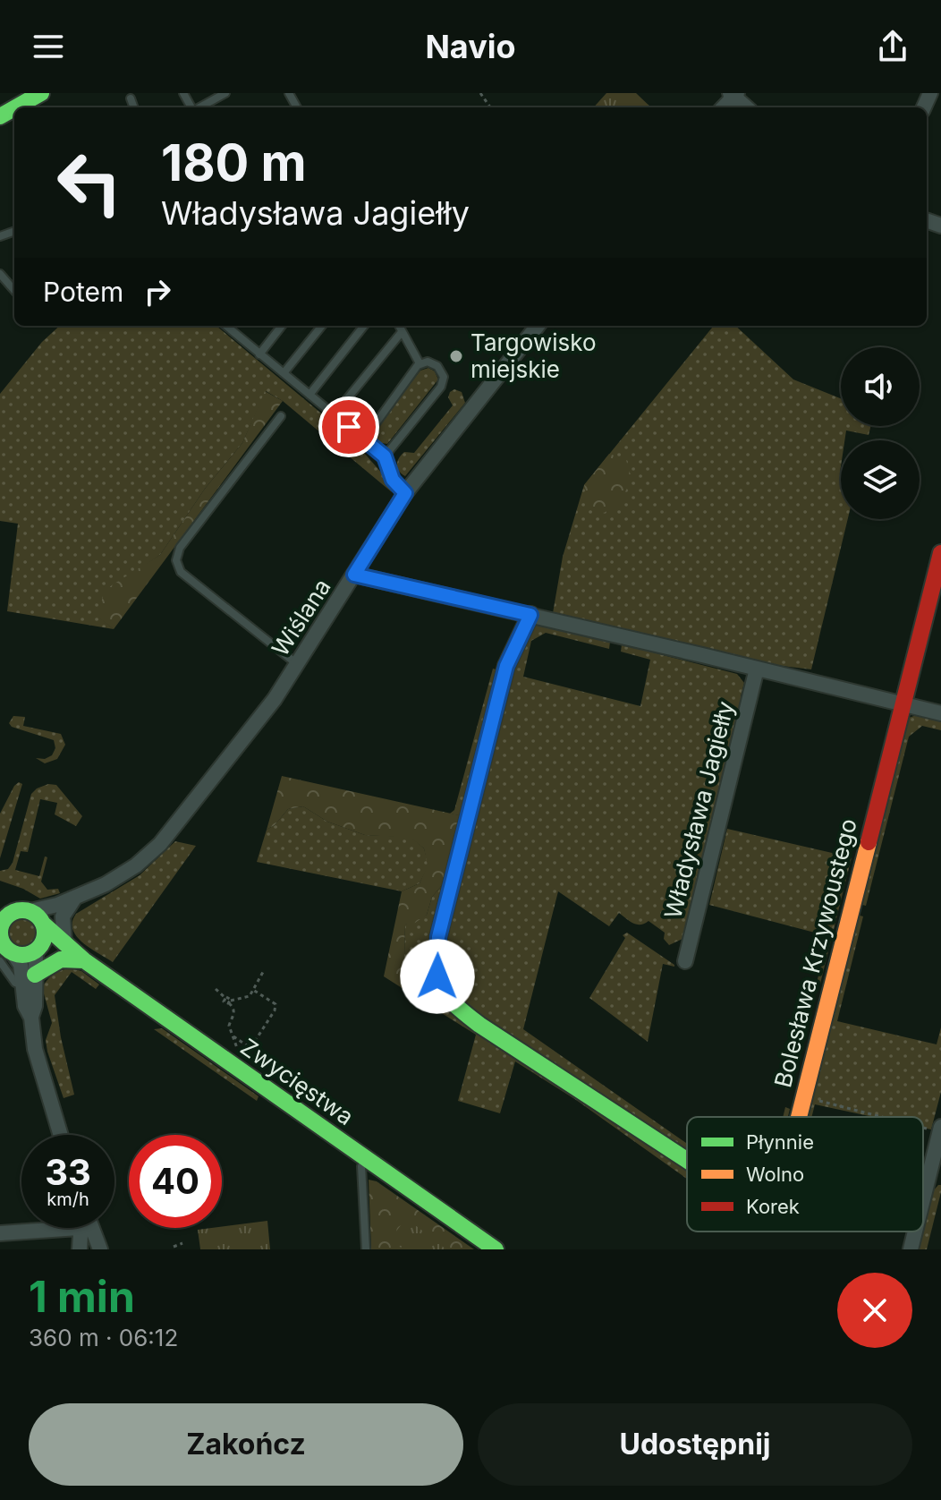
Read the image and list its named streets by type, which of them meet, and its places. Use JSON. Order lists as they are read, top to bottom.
{
  "streets": {
    "street": [
      "Wiślana",
      "Władysława Jagiełły",
      "Bolesława Krzywoustego",
      "Zwycięstwa"
    ]
  },
  "crossings": [
    ["Wiślana", "Zwycięstwa"]
  ],
  "places": ["Targowisko miejskie"],
  "legend": ["Płynnie", "Wolno", "Korek"],
  "page": {
    "header": "Navio",
    "turn": ["180 m", "Władysława Jagiełły"],
    "then": "Potem",
    "speed": "33 km/h",
    "limit": "40",
    "heading": ["1 min", "360 m · 06:12"],
    "buttons": ["Zakończ", "Udostępnij"]
  }
}
